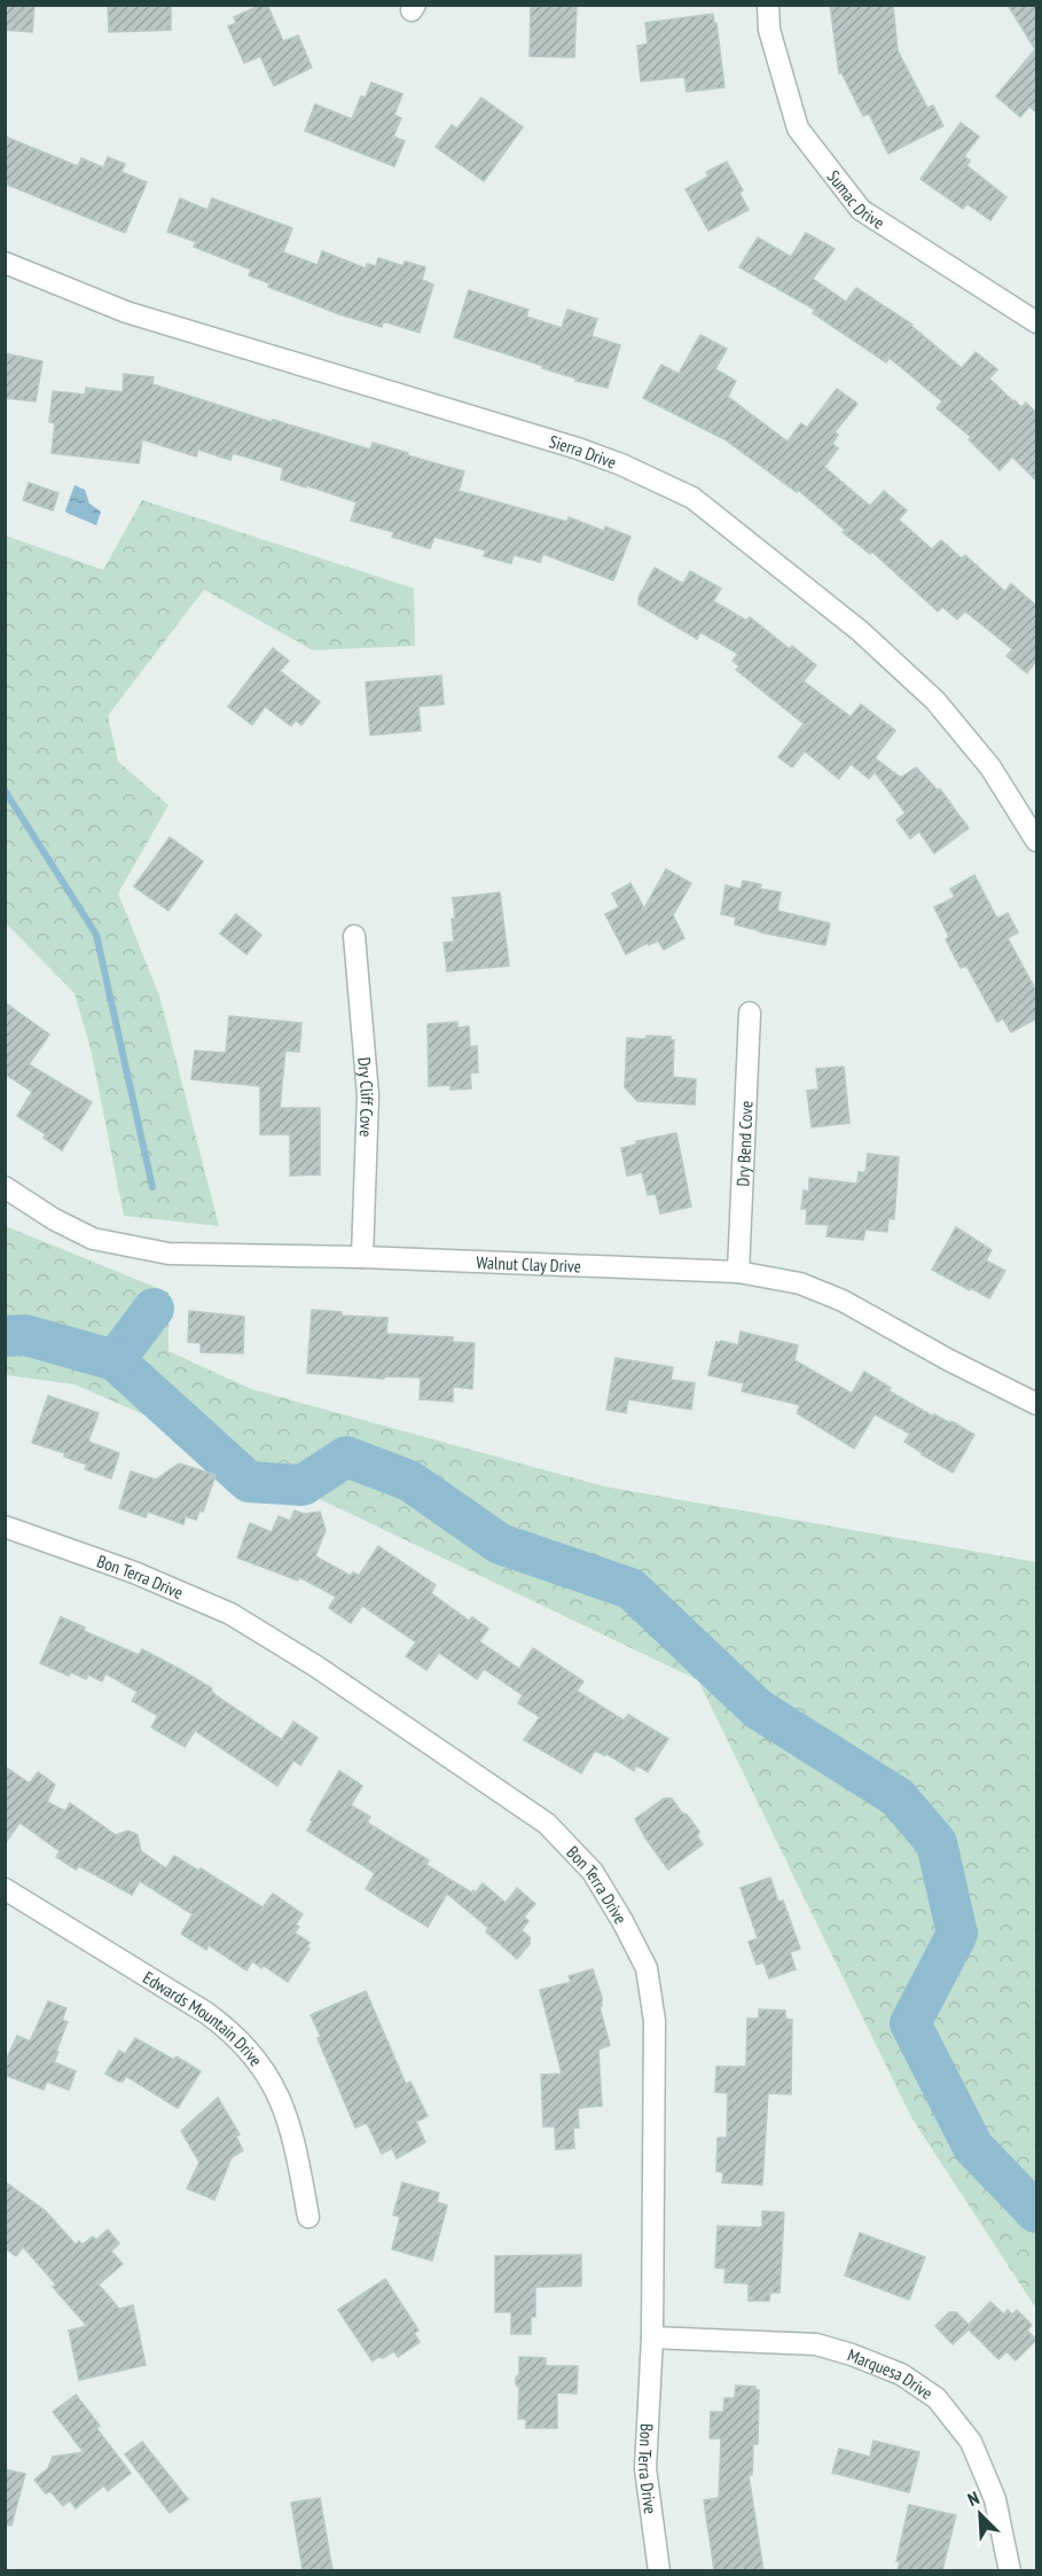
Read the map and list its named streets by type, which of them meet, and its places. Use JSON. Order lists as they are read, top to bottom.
{
  "streets": {
    "street": [
      "Sumac Drive",
      "Sierra Drive",
      "Dry Cliff Cove",
      "Dry Bend Cove",
      "Walnut Clay Drive",
      "Bon Terra Drive",
      "Edwards Mountain Drive",
      "Marquesa Drive"
    ]
  },
  "crossings": [
    ["Dry Cliff Cove", "Walnut Clay Drive"],
    ["Dry Bend Cove", "Walnut Clay Drive"],
    ["Bon Terra Drive", "Marquesa Drive"]
  ],
  "north": "top left"
}
